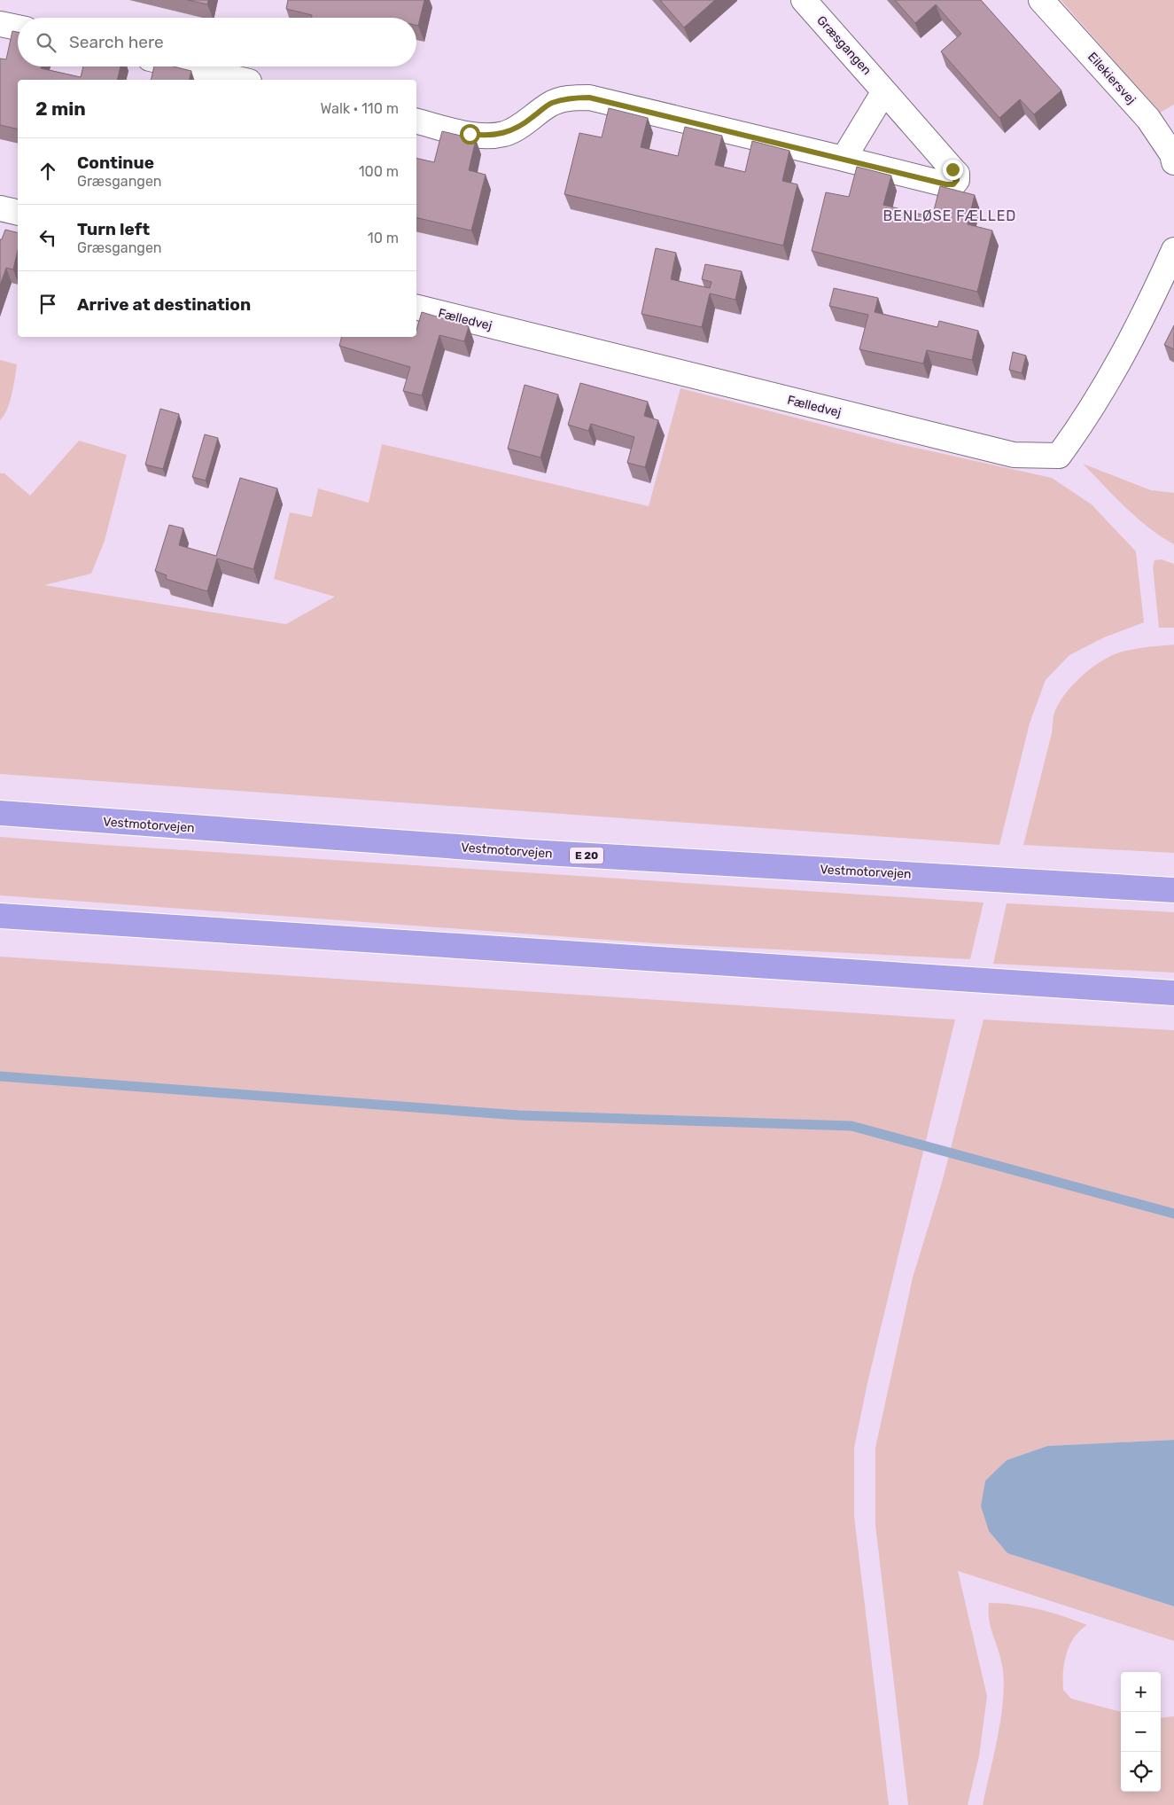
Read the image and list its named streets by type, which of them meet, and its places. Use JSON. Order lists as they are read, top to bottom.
{
  "streets": {
    "highway": ["Vestmotorvejen", "E 20"],
    "street": ["Græsgangen", "Eilekiersvej", "Fælledvej"]
  },
  "districts": ["BENLØSE FÆLLED"],
  "page": {
    "search": "Search here",
    "heading": ["2 min", "Walk · 110 m"],
    "list": [
      ["Continue", "Græsgangen", "100 m"],
      ["Turn left", "Græsgangen", "10 m"],
      "Arrive at destination"
    ],
    "map_buttons": ["+", "−"]
  }
}
